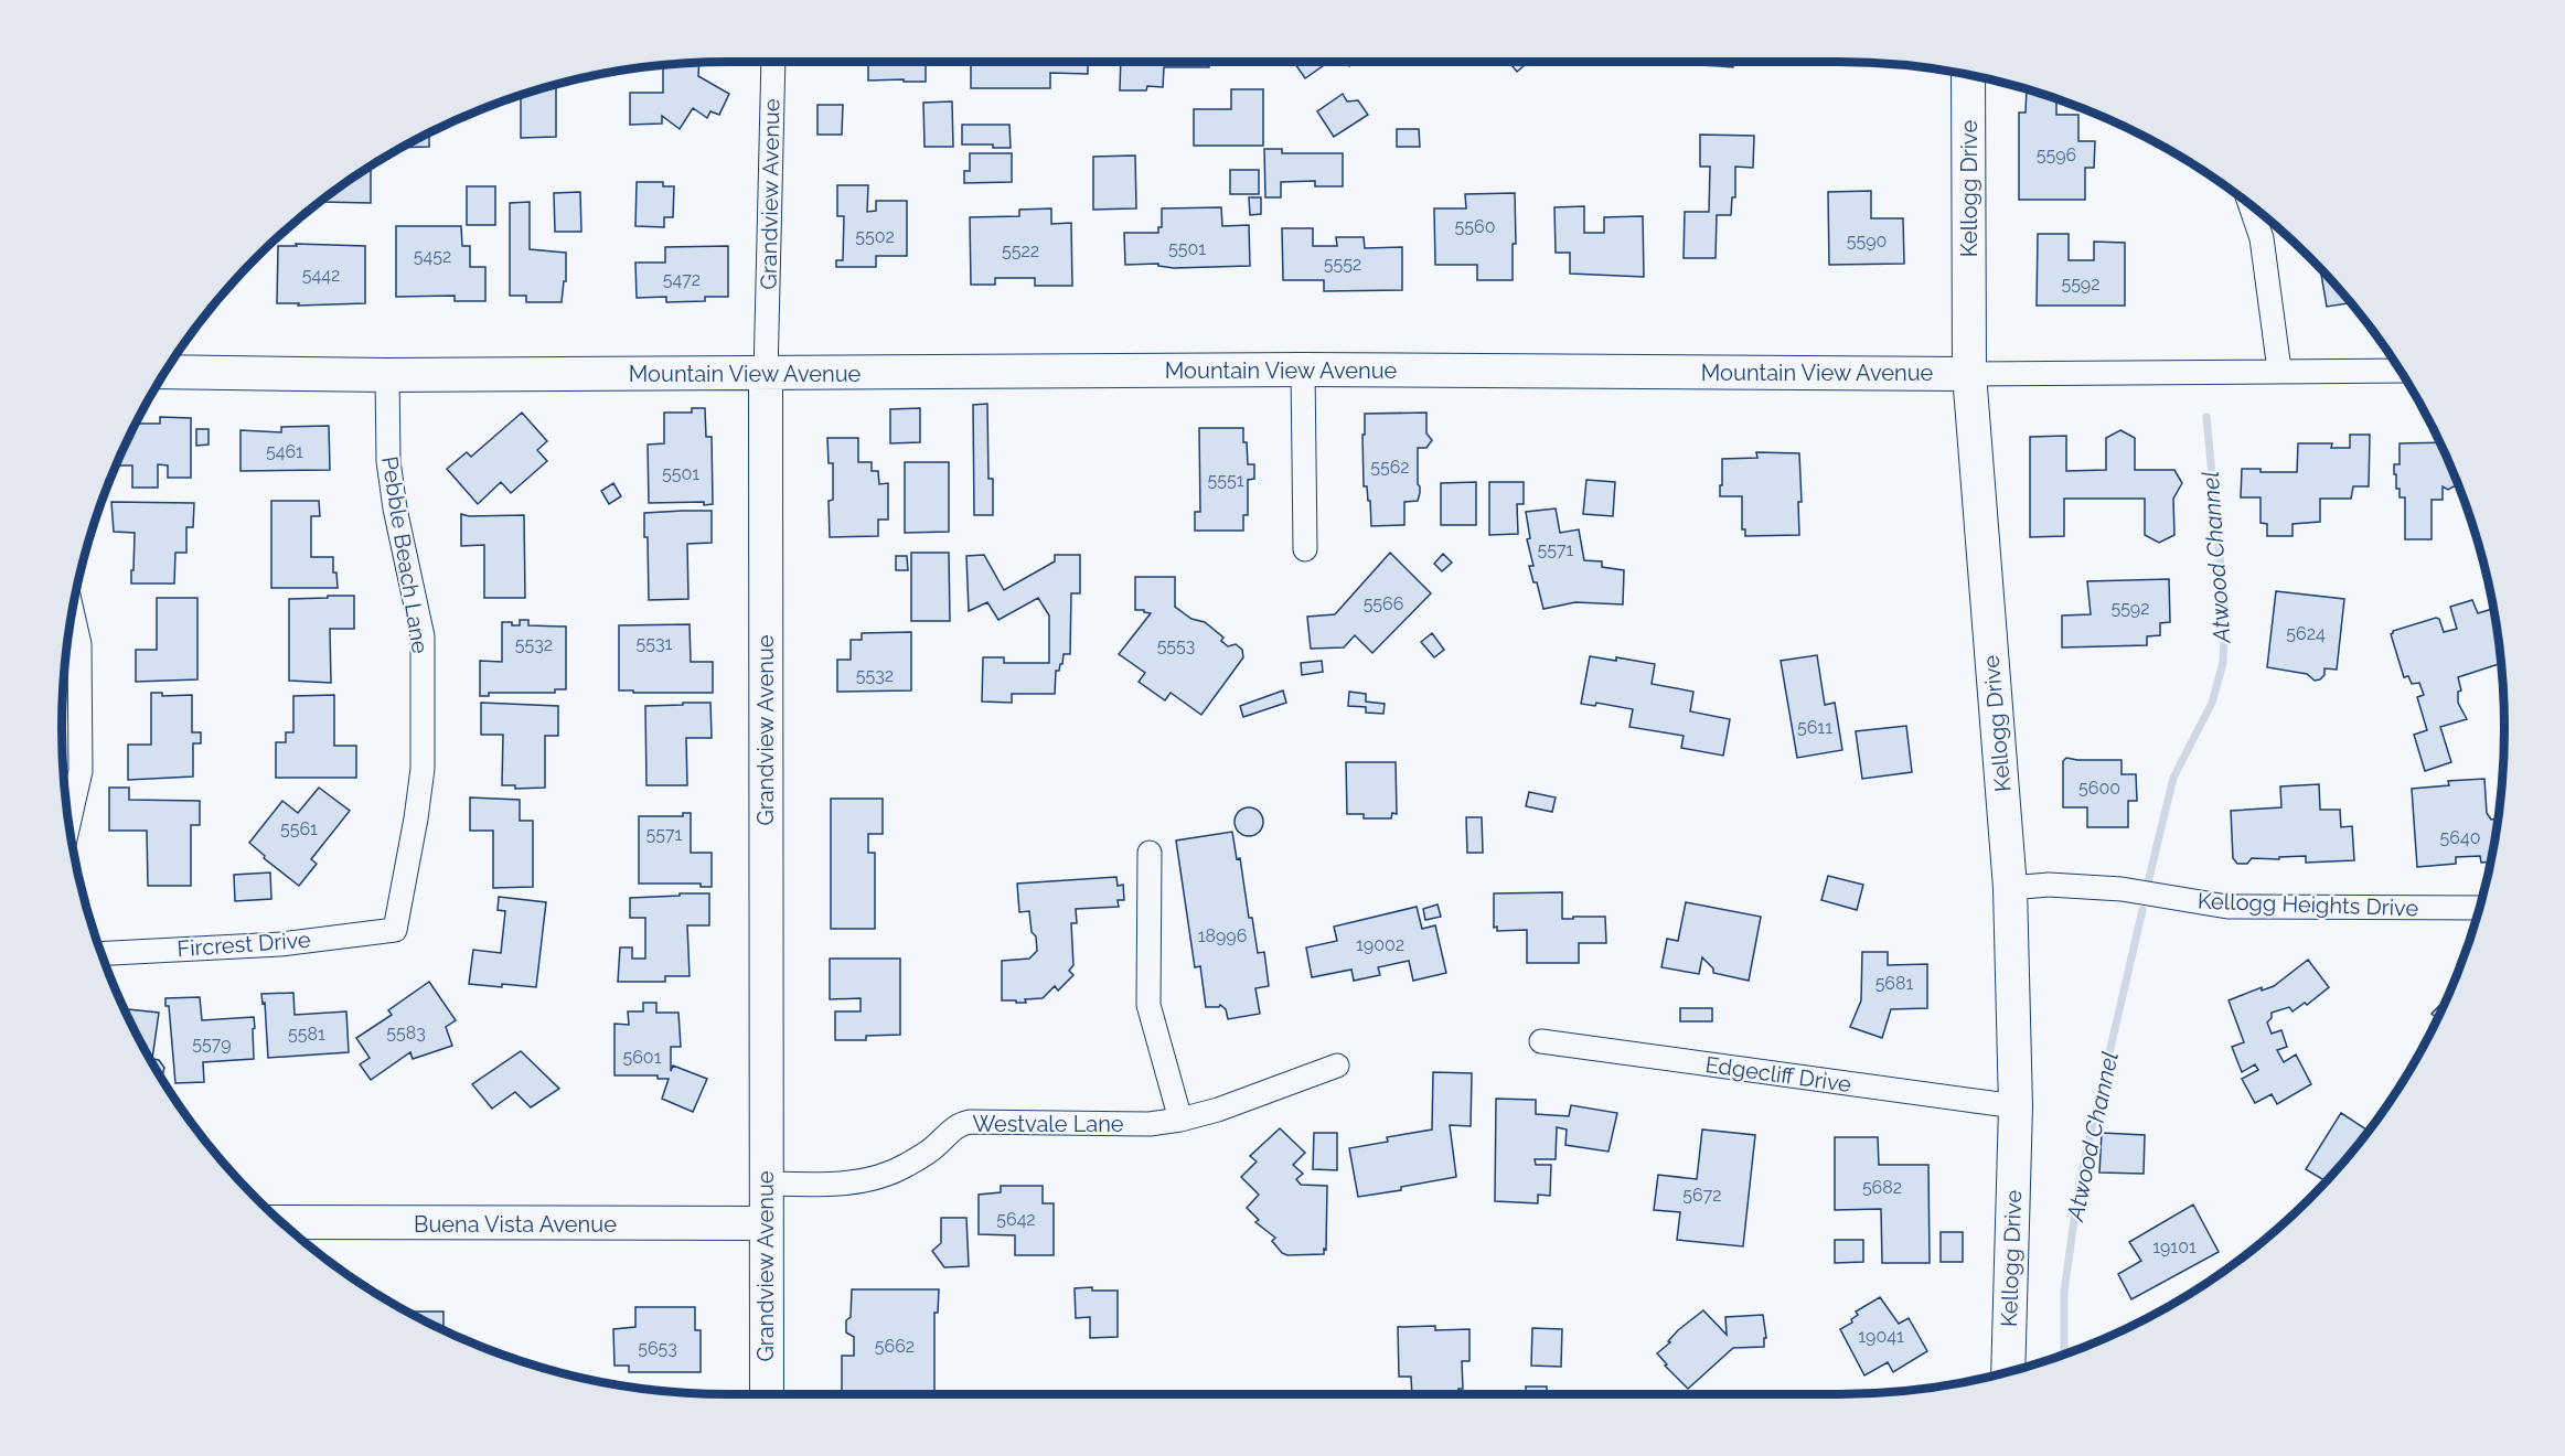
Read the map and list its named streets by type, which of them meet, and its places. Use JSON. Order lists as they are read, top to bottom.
{
  "streets": {
    "street": [
      "Kellogg Drive",
      "Grandview Avenue",
      "Mountain View Avenue",
      "Pebble Beach Lane",
      "Kellogg Heights Drive",
      "Fircrest Drive",
      "Edgecliff Drive",
      "Westvale Lane",
      "Buena Vista Avenue"
    ]
  },
  "crossings": [
    ["Kellogg Drive", "Mountain View Avenue"],
    ["Kellogg Drive", "Kellogg Heights Drive"],
    ["Kellogg Drive", "Edgecliff Drive"],
    ["Grandview Avenue", "Mountain View Avenue"],
    ["Grandview Avenue", "Westvale Lane"],
    ["Grandview Avenue", "Buena Vista Avenue"],
    ["Mountain View Avenue", "Pebble Beach Lane"],
    ["Pebble Beach Lane", "Fircrest Drive"]
  ],
  "water": ["Atwood Channel"],
  "house_numbers": [
    "5596",
    "5560",
    "5502",
    "5590",
    "5501",
    "5522",
    "5452",
    "5552",
    "5442",
    "5472",
    "5592",
    "5461",
    "5562",
    "5501",
    "5551",
    "5571",
    "5566",
    "5592",
    "5624",
    "5531",
    "5532",
    "5553",
    "5532",
    "5611",
    "5600",
    "5561",
    "5571",
    "5640",
    "18996",
    "19002",
    "5681",
    "5583",
    "5581",
    "5579",
    "5601",
    "5682",
    "5672",
    "5642",
    "19101",
    "19041",
    "5662",
    "5653"
  ]
}
